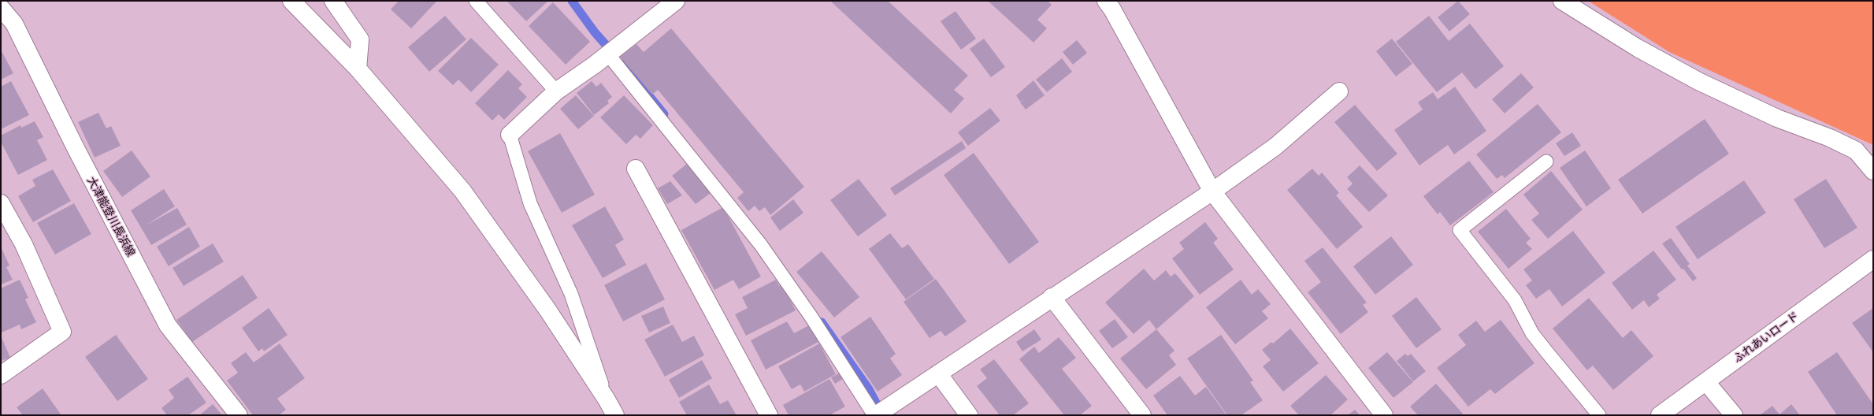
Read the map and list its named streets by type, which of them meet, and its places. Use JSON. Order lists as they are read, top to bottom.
{
  "streets": {
    "street": ["大津能登川長浜線", "ふれあいロード"]
  }
}
